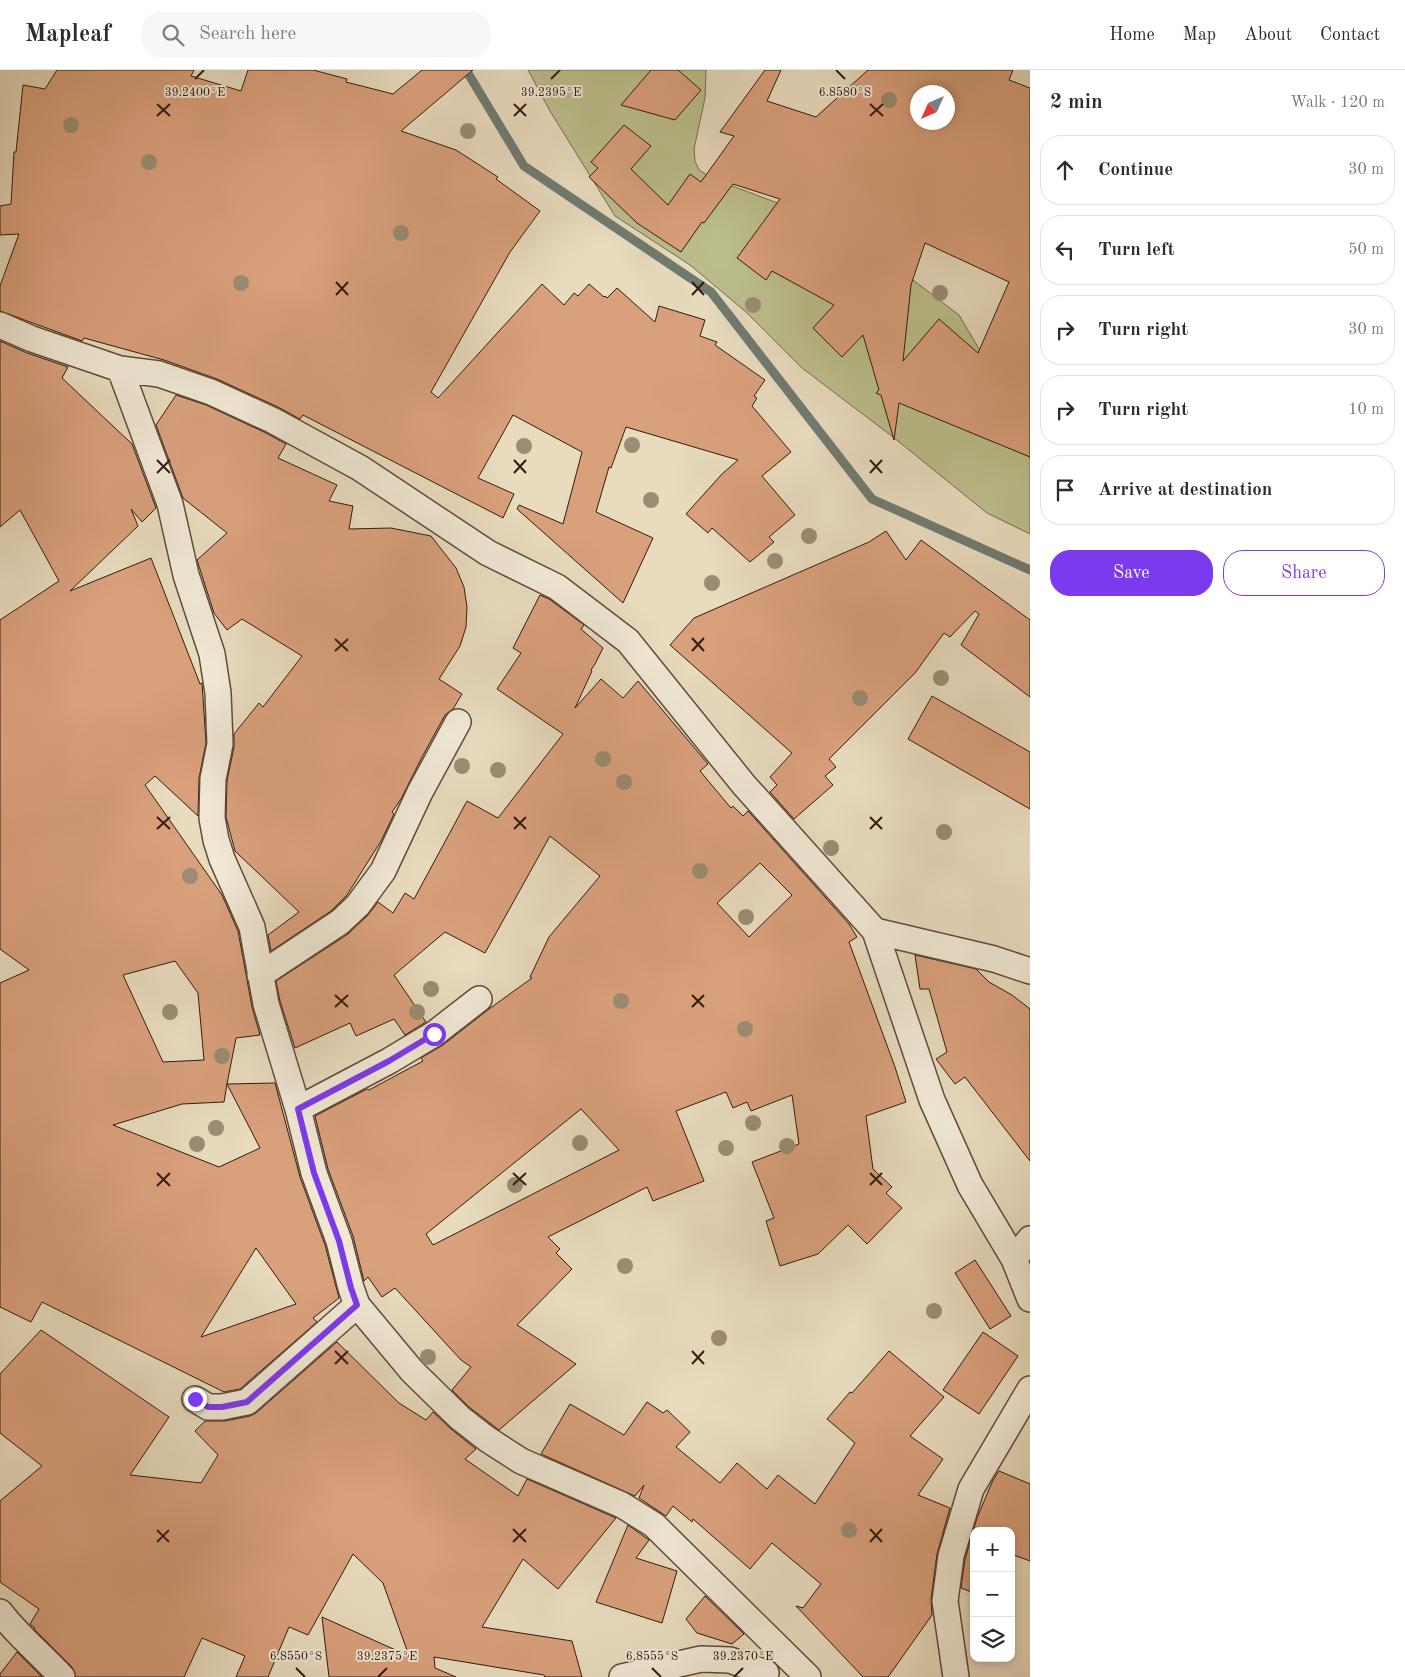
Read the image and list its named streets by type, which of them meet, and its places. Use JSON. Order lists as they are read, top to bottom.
{
  "north": "bottom left",
  "page": {
    "header": "Mapleaf",
    "search": "Search here",
    "nav": [
      "Home",
      "Map",
      "About",
      "Contact"
    ],
    "heading": ["2 min", "Walk · 120 m"],
    "list": [
      ["Continue", "30 m"],
      ["Turn left", "50 m"],
      ["Turn right", "30 m"],
      ["Turn right", "10 m"],
      "Arrive at destination"
    ],
    "buttons": ["Save", "Share"],
    "map_buttons": ["+", "−"]
  },
  "coordinates": [
    "39.2400°E",
    "39.2395°E",
    "6.8580°S",
    "6.8550°S",
    "39.2375°E",
    "6.8555°S",
    "39.2370°E"
  ]
}
